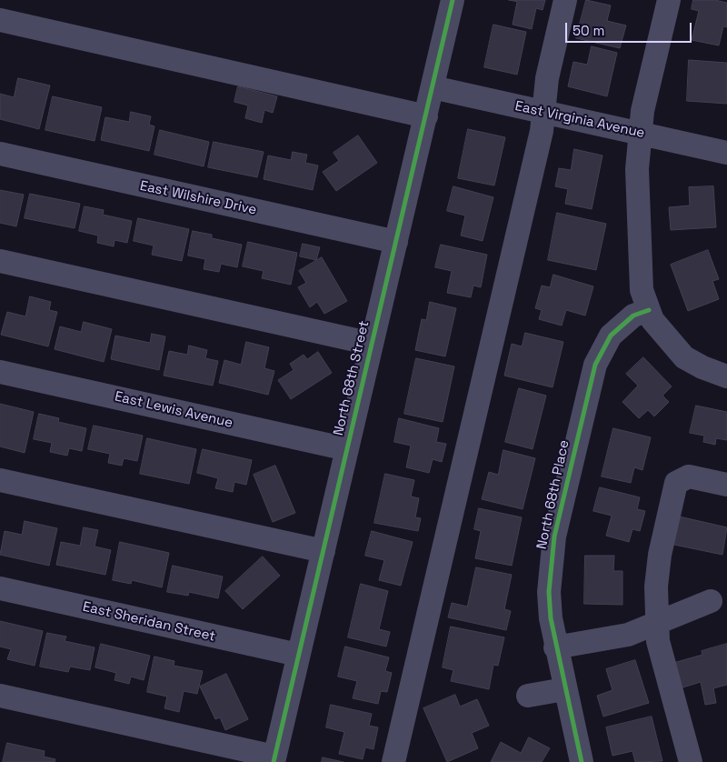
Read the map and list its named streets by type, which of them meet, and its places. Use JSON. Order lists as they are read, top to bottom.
{
  "streets": {
    "street": [
      "East Virginia Avenue",
      "East Wilshire Drive",
      "North 68th Street",
      "East Lewis Avenue",
      "North 68th Place",
      "East Sheridan Street"
    ]
  },
  "crossings": [
    ["East Virginia Avenue", "North 68th Street"],
    ["East Wilshire Drive", "North 68th Street"],
    ["North 68th Street", "East Lewis Avenue"],
    ["North 68th Street", "East Sheridan Street"]
  ],
  "scale_bar": "50 m"
}
